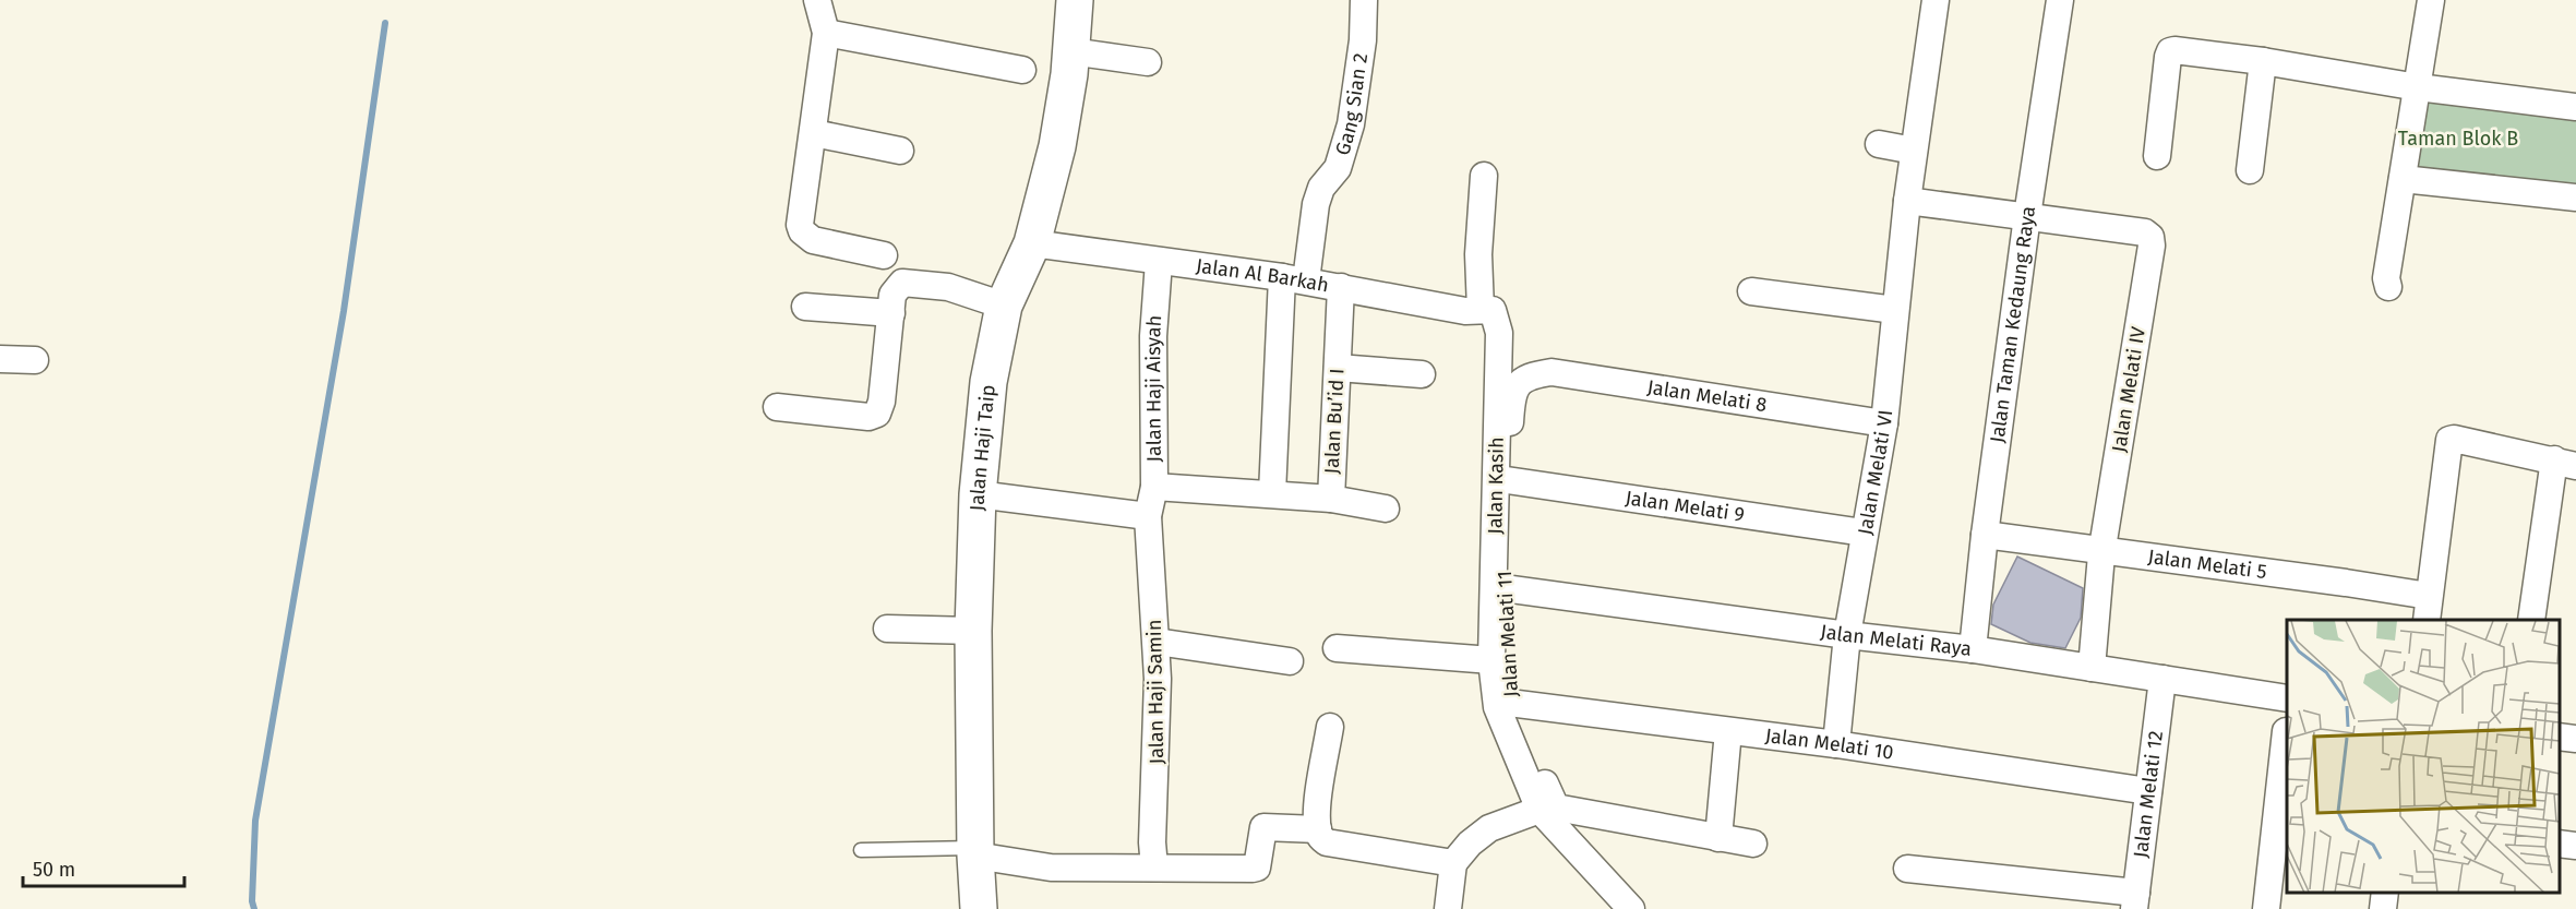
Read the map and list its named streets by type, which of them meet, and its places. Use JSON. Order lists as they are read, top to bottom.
{
  "streets": {
    "street": [
      "Gang Sian 2",
      "Jalan Al Barkah",
      "Jalan Taman Kedaung Raya",
      "Jalan Haji Aisyah",
      "Jalan Melati IV",
      "Jalan Melati 8",
      "Jalan Bu’id I",
      "Jalan Haji Taip",
      "Jalan Melati VI",
      "Jalan Kasih",
      "Jalan Melati 9",
      "Jalan Melati 5",
      "Jalan Melati 11",
      "Jalan Melati Raya",
      "Jalan Haji Samin",
      "Jalan Melati 10",
      "Jalan Melati 12"
    ]
  },
  "crossings": [
    ["Gang Sian 2", "Jalan Al Barkah"],
    ["Jalan Al Barkah", "Jalan Haji Aisyah"],
    ["Jalan Al Barkah", "Jalan Bu’id I"],
    ["Jalan Al Barkah", "Jalan Haji Taip"],
    ["Jalan Al Barkah", "Jalan Kasih"],
    ["Jalan Taman Kedaung Raya", "Jalan Melati IV"],
    ["Jalan Taman Kedaung Raya", "Jalan Melati 5"],
    ["Jalan Taman Kedaung Raya", "Jalan Melati Raya"],
    ["Jalan Haji Aisyah", "Jalan Haji Samin"],
    ["Jalan Melati IV", "Jalan Melati 5"],
    ["Jalan Melati IV", "Jalan Melati Raya"],
    ["Jalan Melati 8", "Jalan Melati VI"],
    ["Jalan Melati 8", "Jalan Melati 11"],
    ["Jalan Melati VI", "Jalan Melati 9"],
    ["Jalan Melati VI", "Jalan Melati Raya"],
    ["Jalan Melati VI", "Jalan Melati 10"],
    ["Jalan Melati 9", "Jalan Melati 11"],
    ["Jalan Melati 11", "Jalan Melati Raya"],
    ["Jalan Melati 11", "Jalan Melati 10"],
    ["Jalan Melati Raya", "Jalan Melati 12"],
    ["Jalan Melati 10", "Jalan Melati 12"]
  ],
  "parks": ["Taman Blok B"],
  "scale_bar": "50 m"
}
